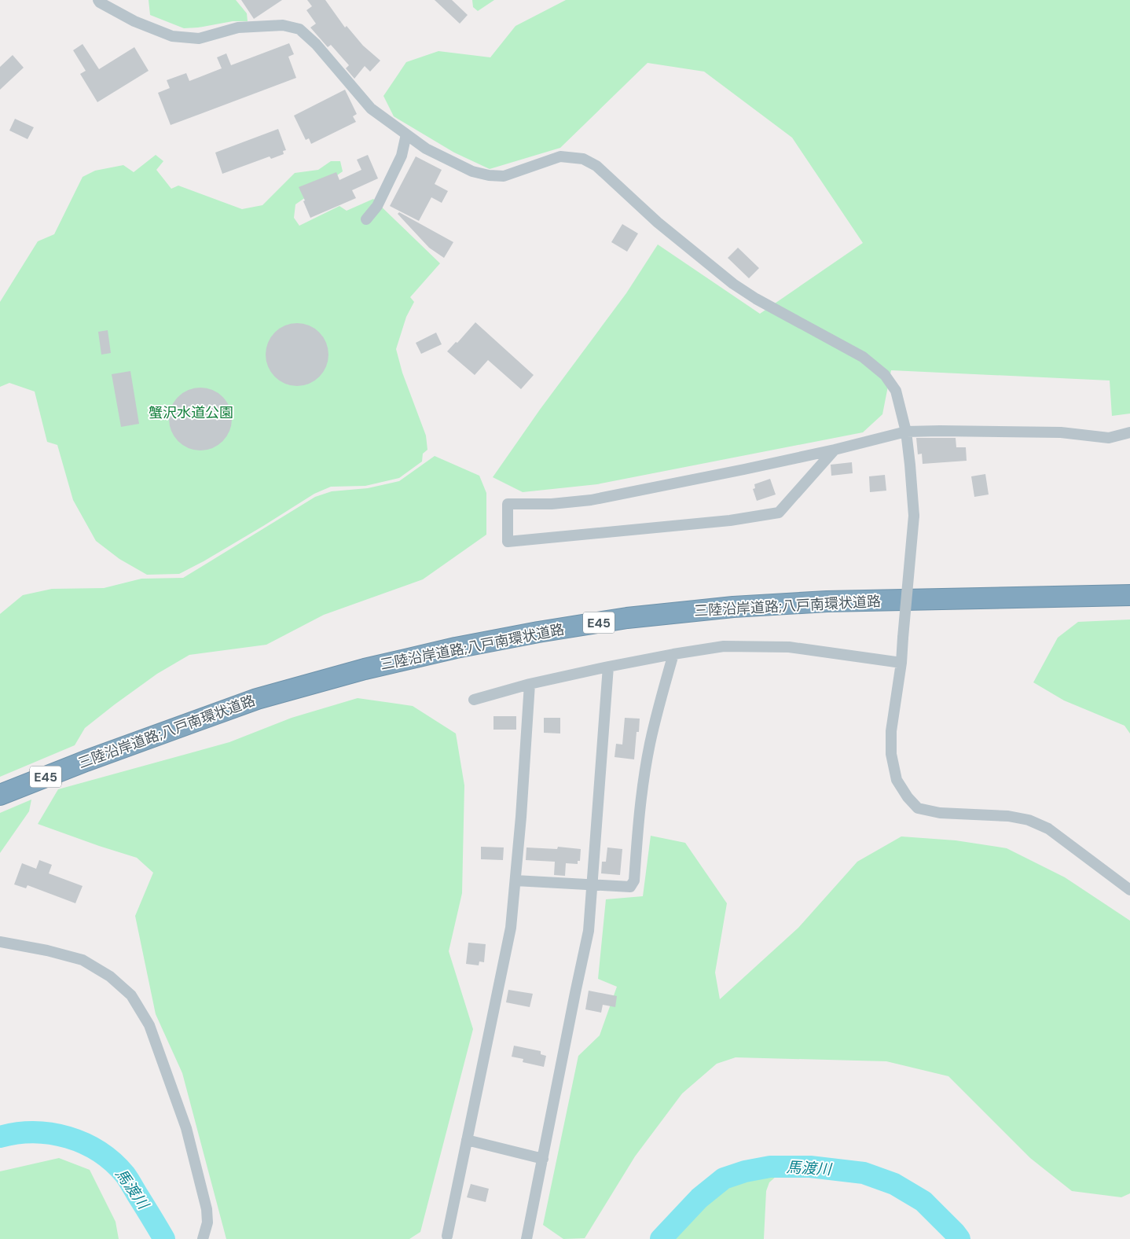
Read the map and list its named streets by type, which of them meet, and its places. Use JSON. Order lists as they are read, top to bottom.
{
  "streets": {
    "highway": ["三陸沿岸道路;八戸南環状道路", "E45"]
  },
  "water": ["馬渡川"],
  "parks": ["蟹沢水道公園"]
}
